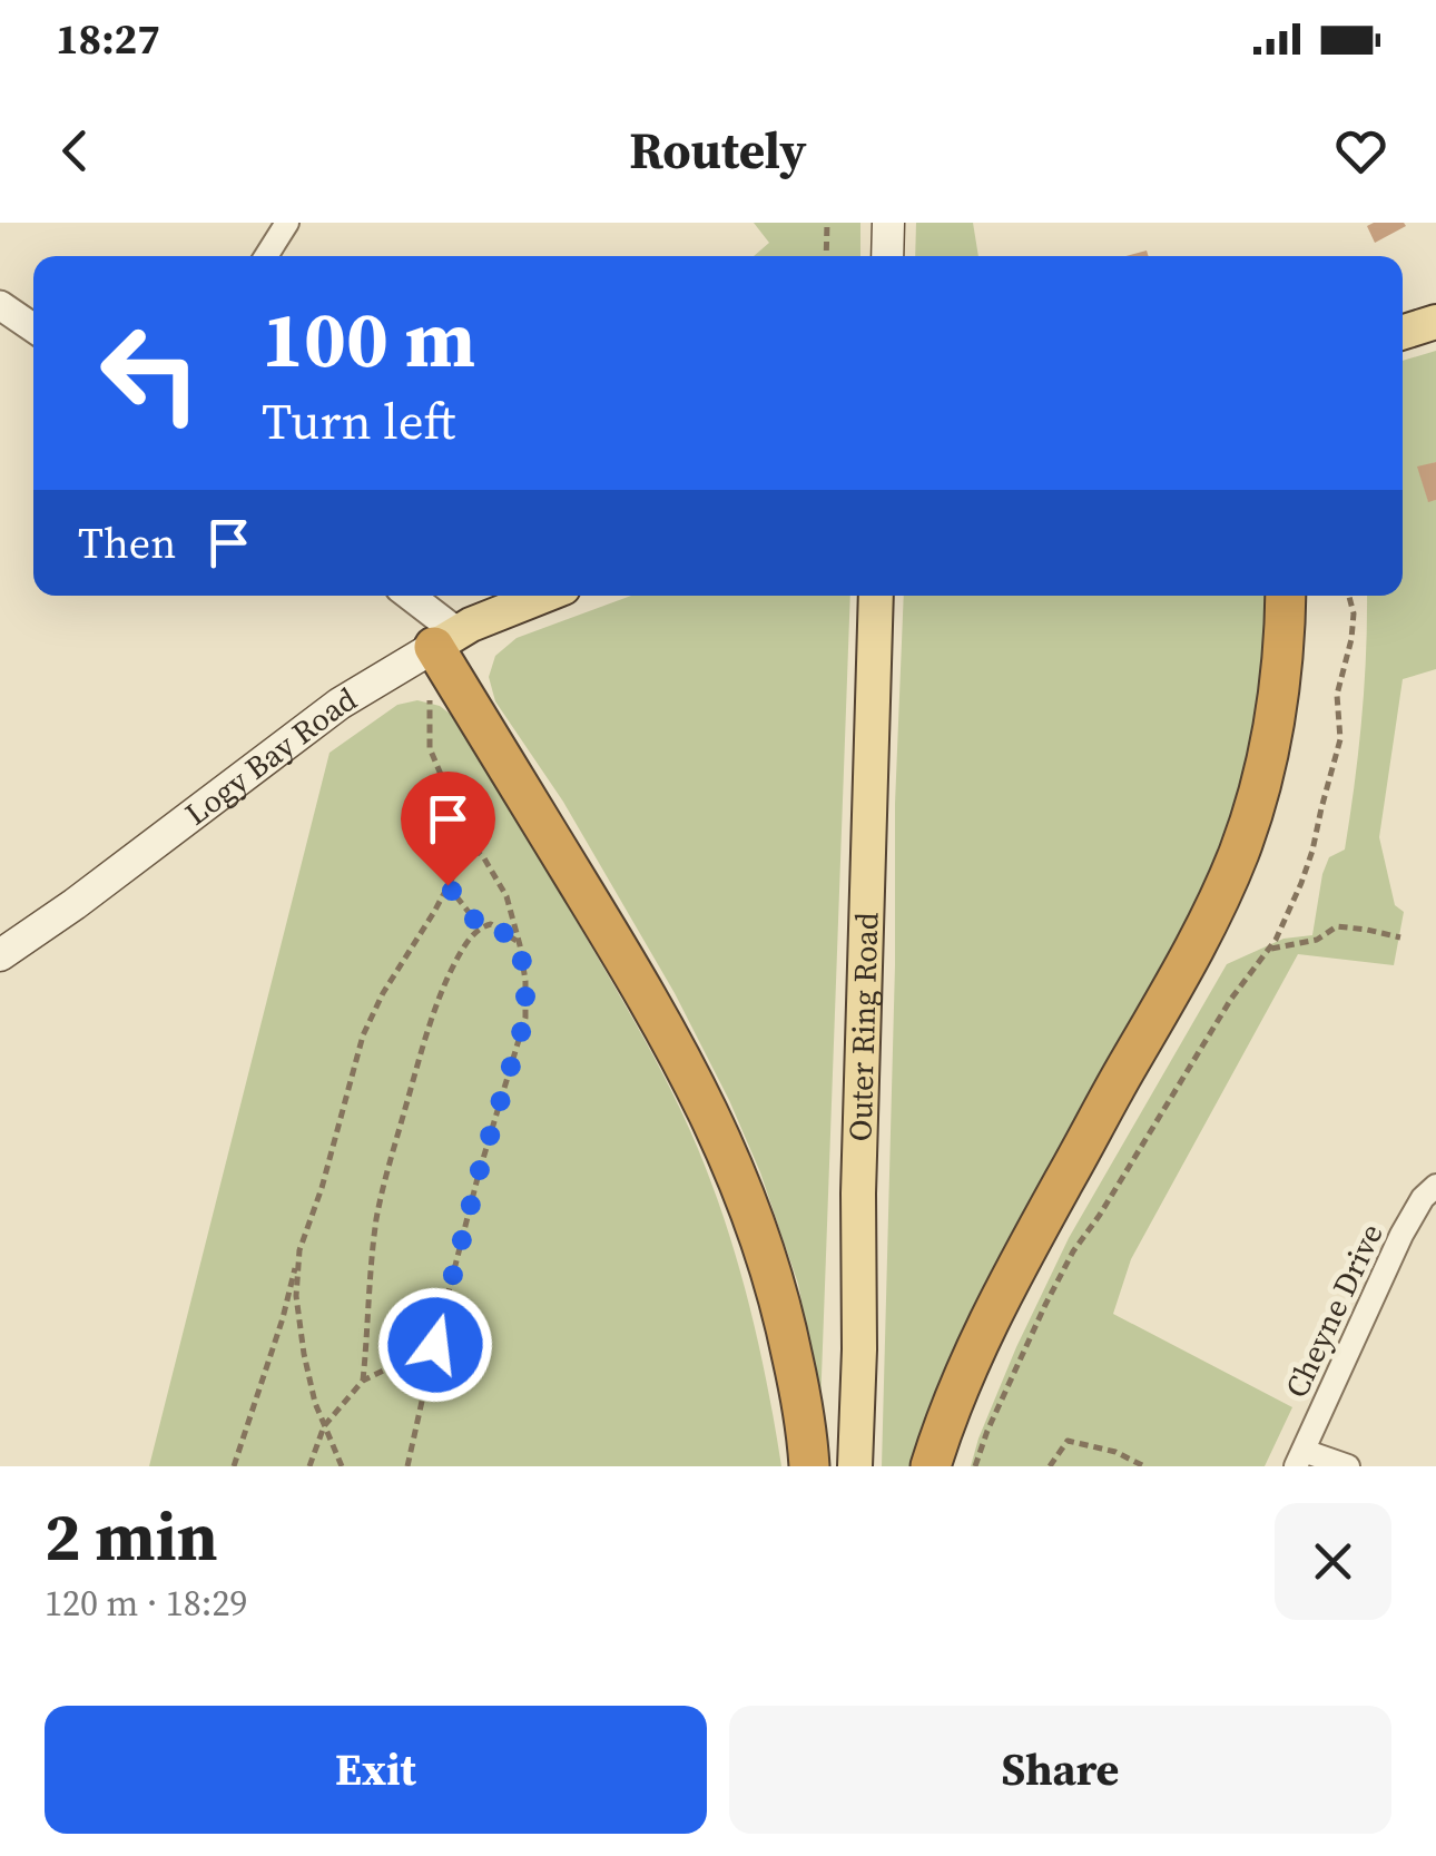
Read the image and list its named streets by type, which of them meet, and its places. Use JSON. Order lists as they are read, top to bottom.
{
  "streets": {
    "main road": ["Logy Bay Road", "Outer Ring Road"],
    "street": ["Cheyne Drive"]
  },
  "page": {
    "status": "18:27",
    "header": "Routely",
    "turn": ["100 m", "Turn left"],
    "then": "Then",
    "heading": ["2 min", "120 m · 18:29"],
    "buttons": ["Exit", "Share"]
  }
}
